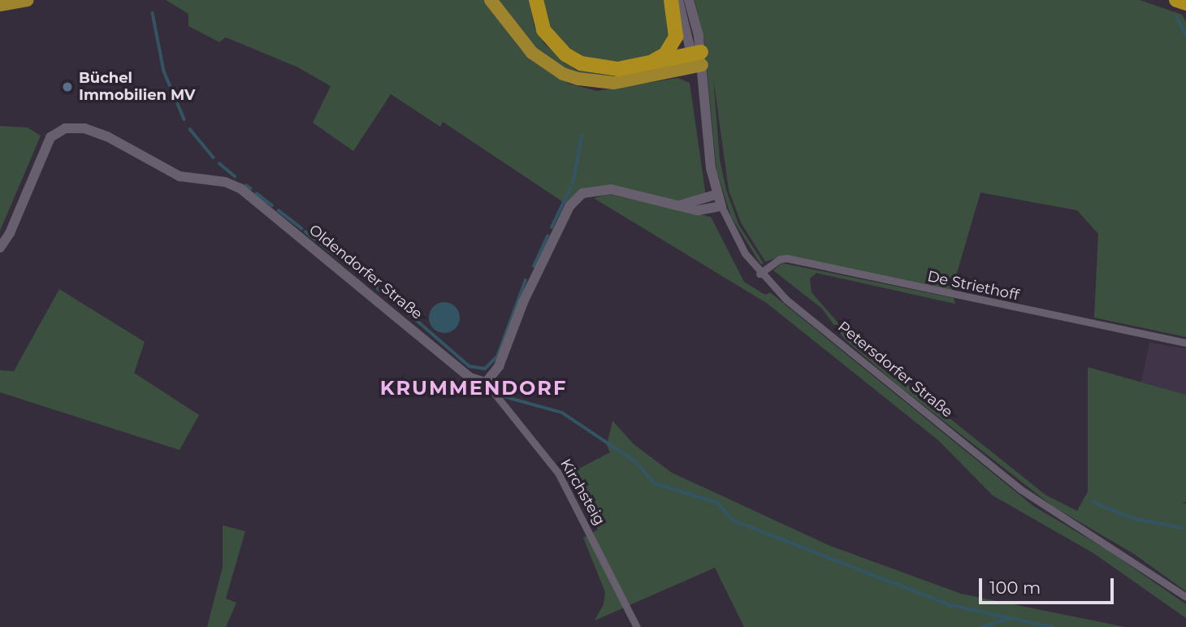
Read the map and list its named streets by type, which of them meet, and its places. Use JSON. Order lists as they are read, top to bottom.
{
  "streets": {
    "street": [
      "Oldendorfer Straße",
      "De Striethoff",
      "Petersdorfer Straße",
      "Kirchsteig"
    ]
  },
  "crossings": [
    ["Oldendorfer Straße", "Kirchsteig"],
    ["De Striethoff", "Petersdorfer Straße"]
  ],
  "districts": ["KRUMMENDORF"],
  "places": ["Büchel Immobilien MV"],
  "scale_bar": "100 m"
}
